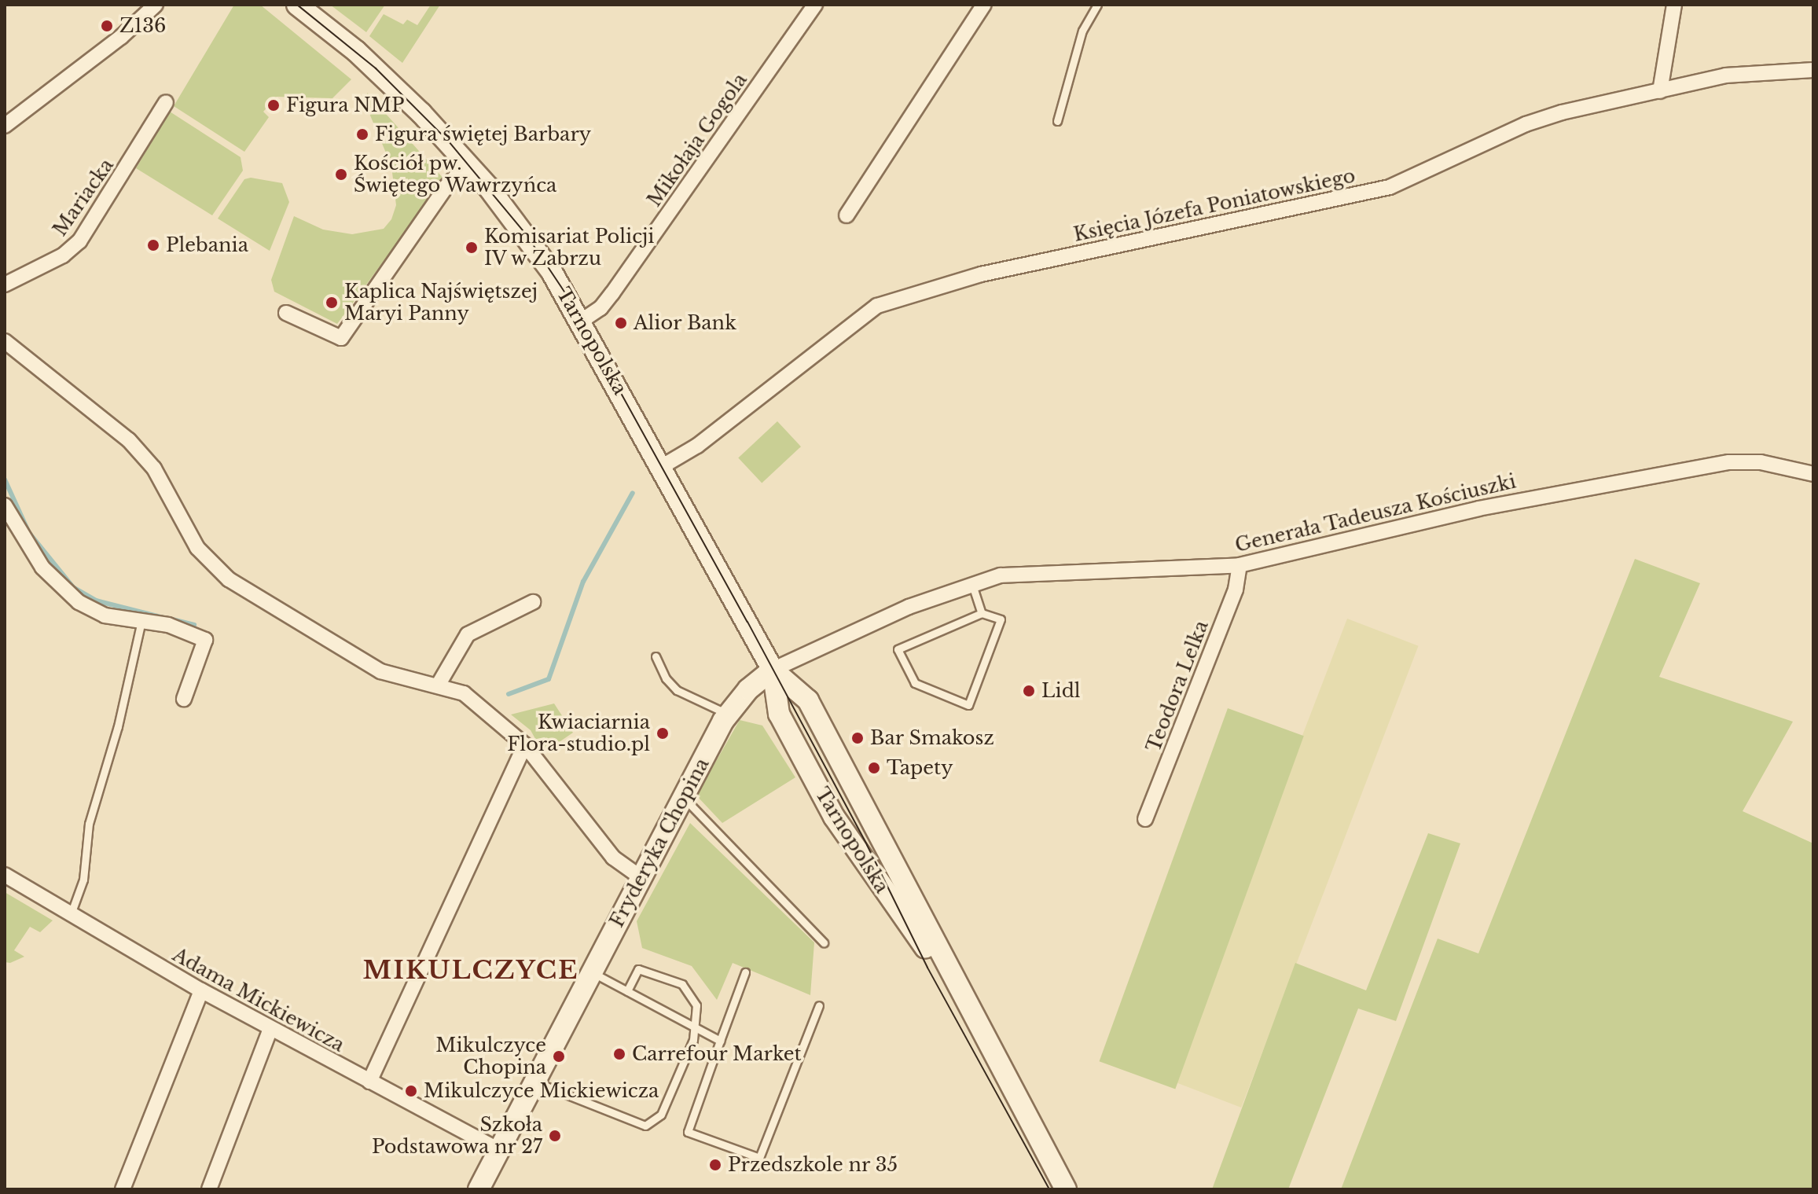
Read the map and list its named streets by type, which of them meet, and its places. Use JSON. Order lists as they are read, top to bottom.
{
  "streets": {
    "main road": ["Tarnopolska", "Fryderyka Chopina"],
    "street": [
      "Mikołaja Gogola",
      "Mariacka",
      "Księcia Józefa Poniatowskiego",
      "Generała Tadeusza Kościuszki",
      "Teodora Lelka",
      "Adama Mickiewicza"
    ]
  },
  "crossings": [
    ["Mikołaja Gogola", "Tarnopolska"],
    ["Księcia Józefa Poniatowskiego", "Tarnopolska"],
    ["Tarnopolska", "Generała Tadeusza Kościuszki"],
    ["Tarnopolska", "Fryderyka Chopina"],
    ["Generała Tadeusza Kościuszki", "Teodora Lelka"],
    ["Generała Tadeusza Kościuszki", "Fryderyka Chopina"],
    ["Fryderyka Chopina", "Adama Mickiewicza"]
  ],
  "districts": ["MIKULCZYCE"],
  "places": [
    "Z136",
    "Figura NMP",
    "Figura świętej Barbary",
    "Kościół pw. Świętego Wawrzyńca",
    "Plebania",
    "Komisariat Policji IV w Zabrzu",
    "Kaplica Najświętszej Maryi Panny",
    "Alior Bank",
    "Lidl",
    "Kwiaciarnia Flora-studio.pl",
    "Bar Smakosz",
    "Tapety",
    "Carrefour Market",
    "Mikulczyce Chopina",
    "Mikulczyce Mickiewicza",
    "Szkoła Podstawowa nr 27",
    "Przedszkole nr 35"
  ]
}
